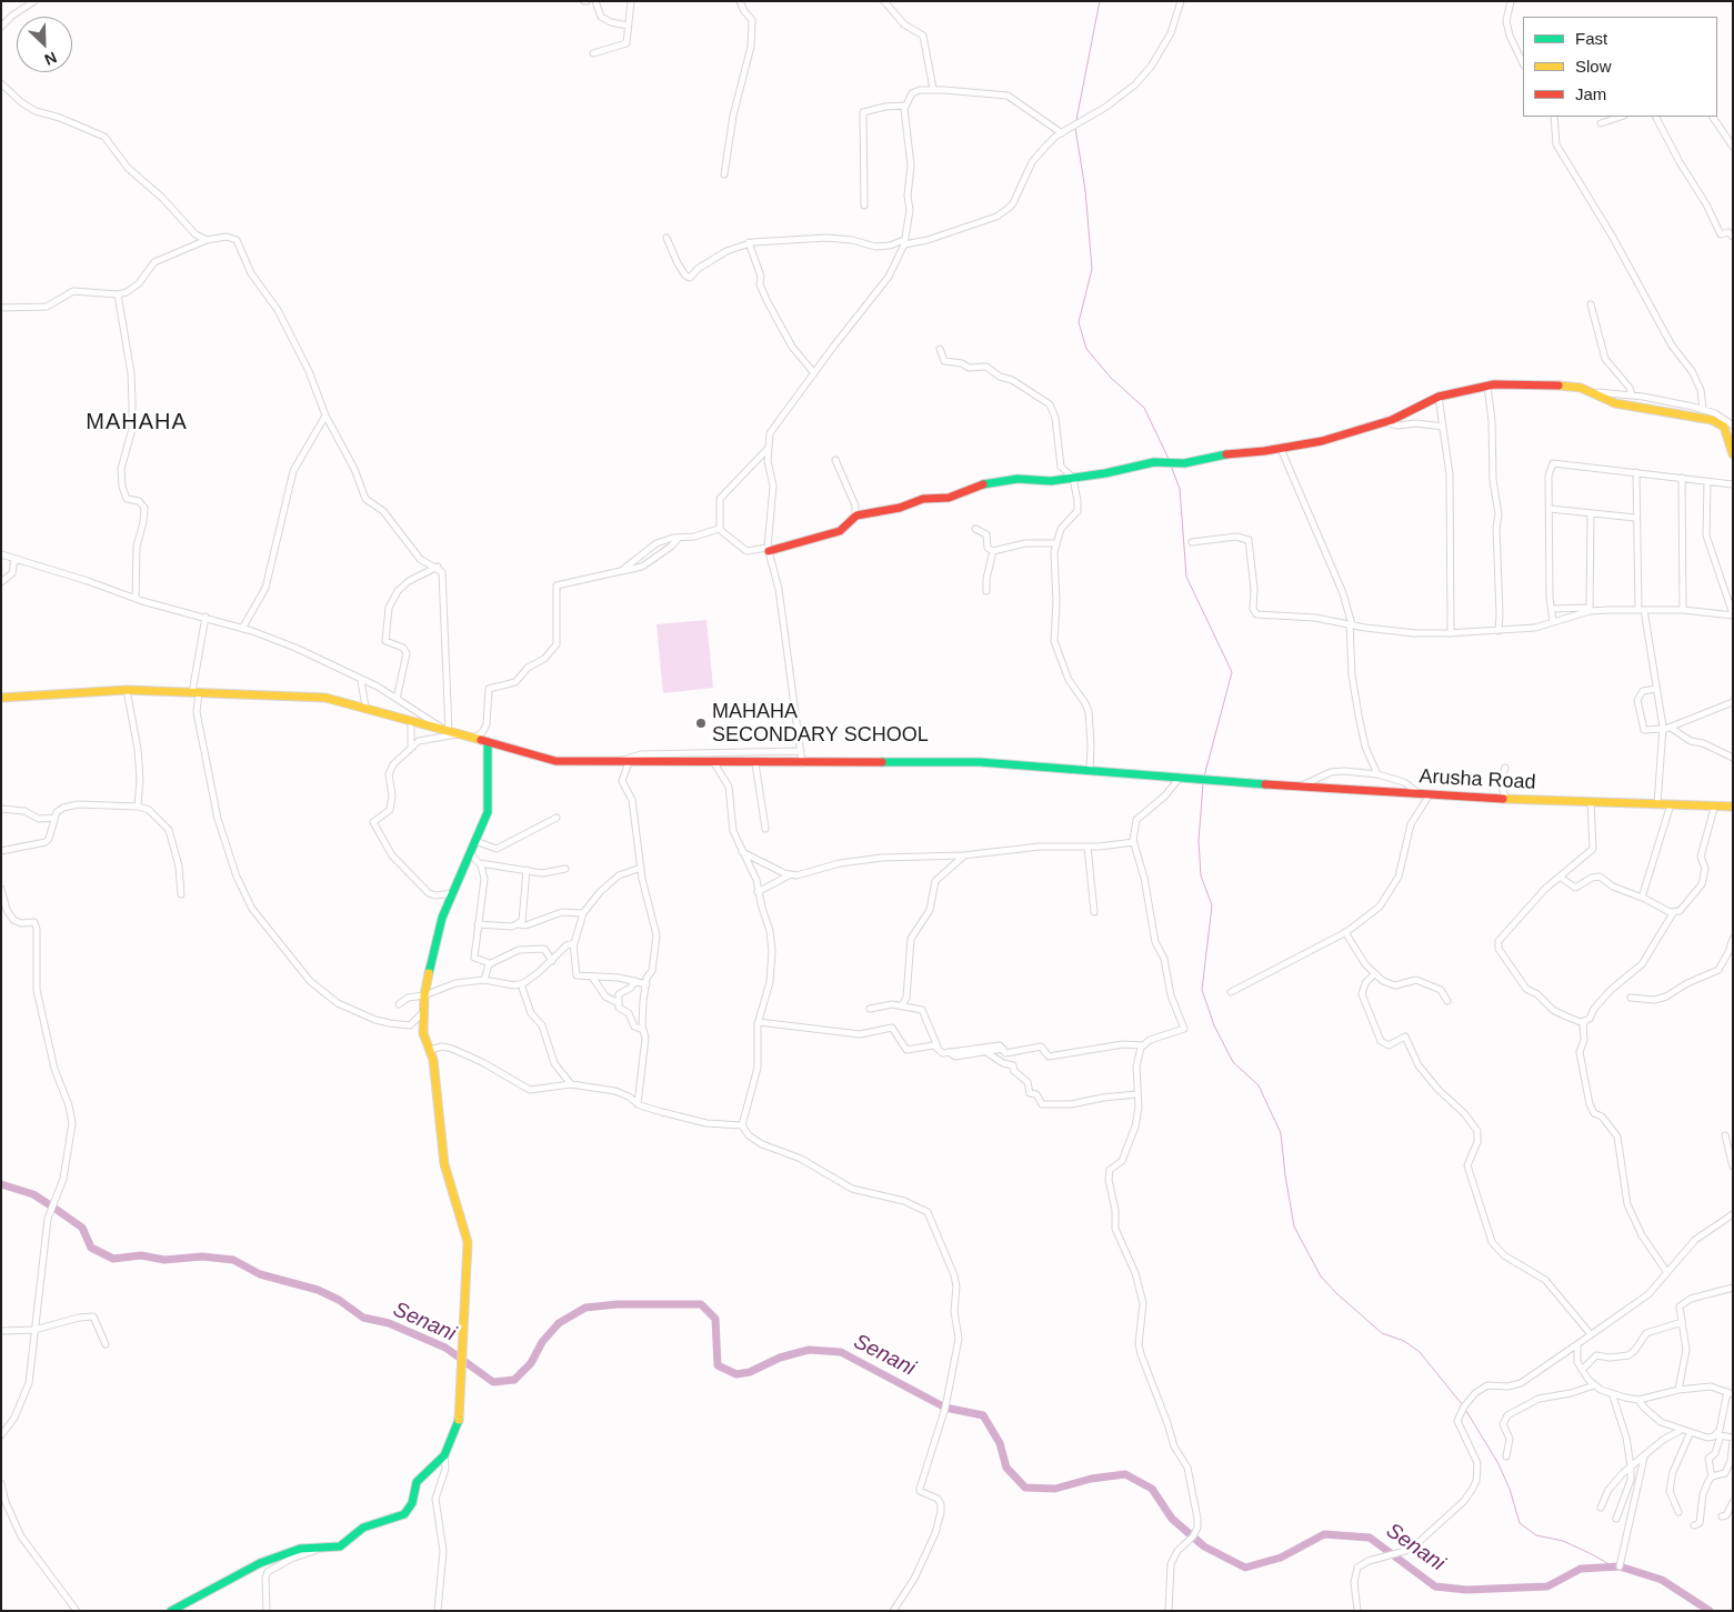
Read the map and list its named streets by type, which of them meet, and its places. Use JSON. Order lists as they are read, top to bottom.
{
  "streets": {
    "street": ["Arusha Road"]
  },
  "districts": ["MAHAHA"],
  "water": ["Senani"],
  "places": ["MAHAHA SECONDARY SCHOOL"],
  "legend": ["Fast", "Slow", "Jam"],
  "north": "bottom right"
}
